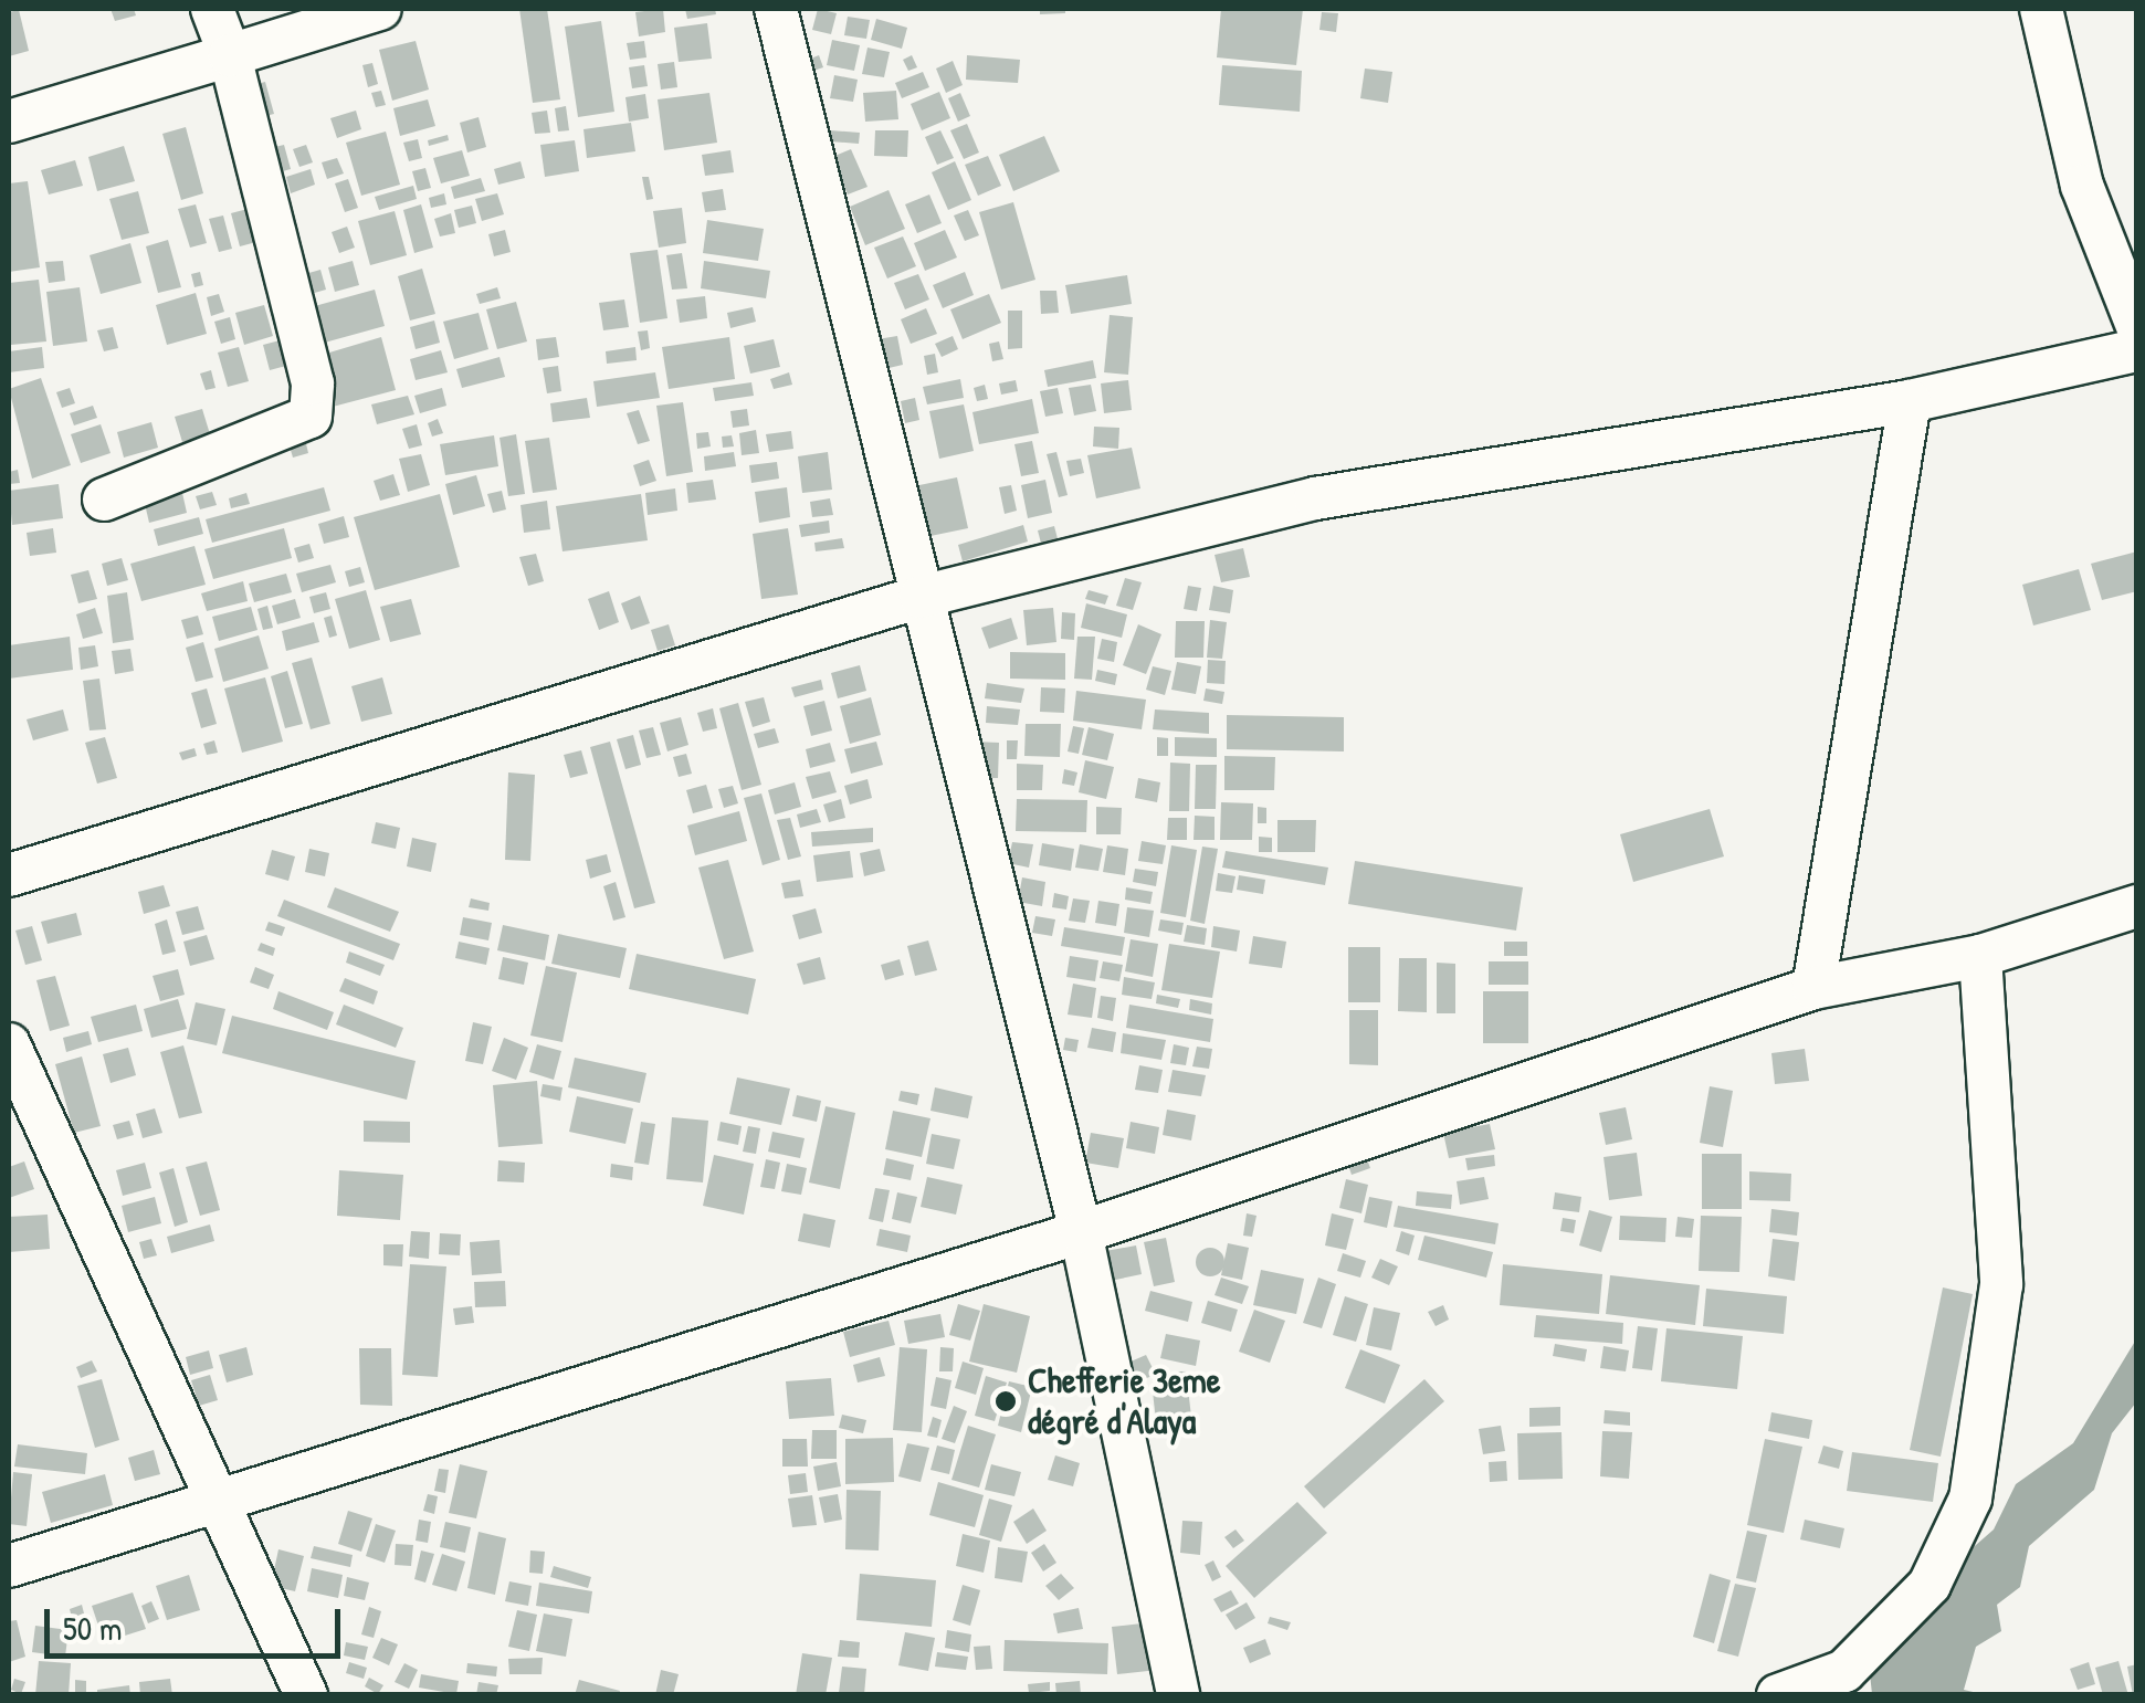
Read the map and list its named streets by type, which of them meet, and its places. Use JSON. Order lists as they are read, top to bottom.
{
  "places": ["Chefferie 3eme dégré d'Alaya"],
  "scale_bar": "50 m"
}
